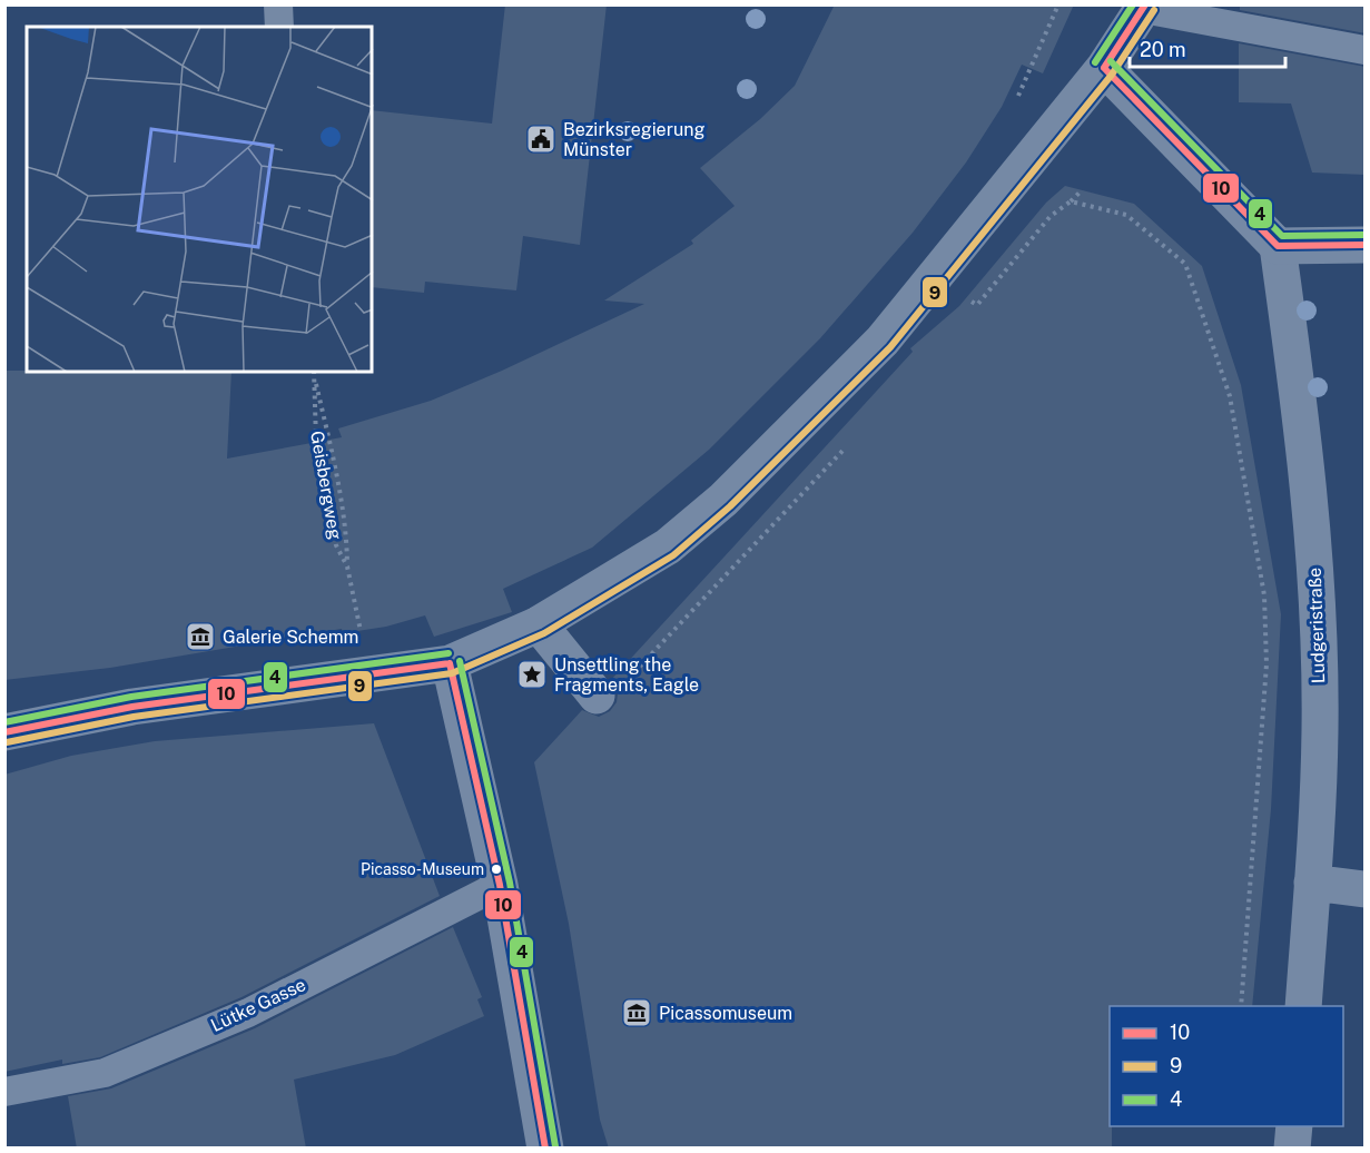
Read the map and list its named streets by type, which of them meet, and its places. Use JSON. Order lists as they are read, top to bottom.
{
  "streets": {
    "street": ["Ludgeristraße"],
    "lane": ["Lütke Gasse"],
    "path": ["Geisbergweg"]
  },
  "places": {
    "public building": ["Bezirksregierung Münster"],
    "museum": ["Galerie Schemm", "Picassomuseum"],
    "place": ["Unsettling the Fragments, Eagle"],
    "other": ["Picasso-Museum"]
  },
  "lines": ["transit line 10", "transit line 4", "transit line 9"],
  "legend": ["10", "9", "4"],
  "scale_bar": "20 m"
}
